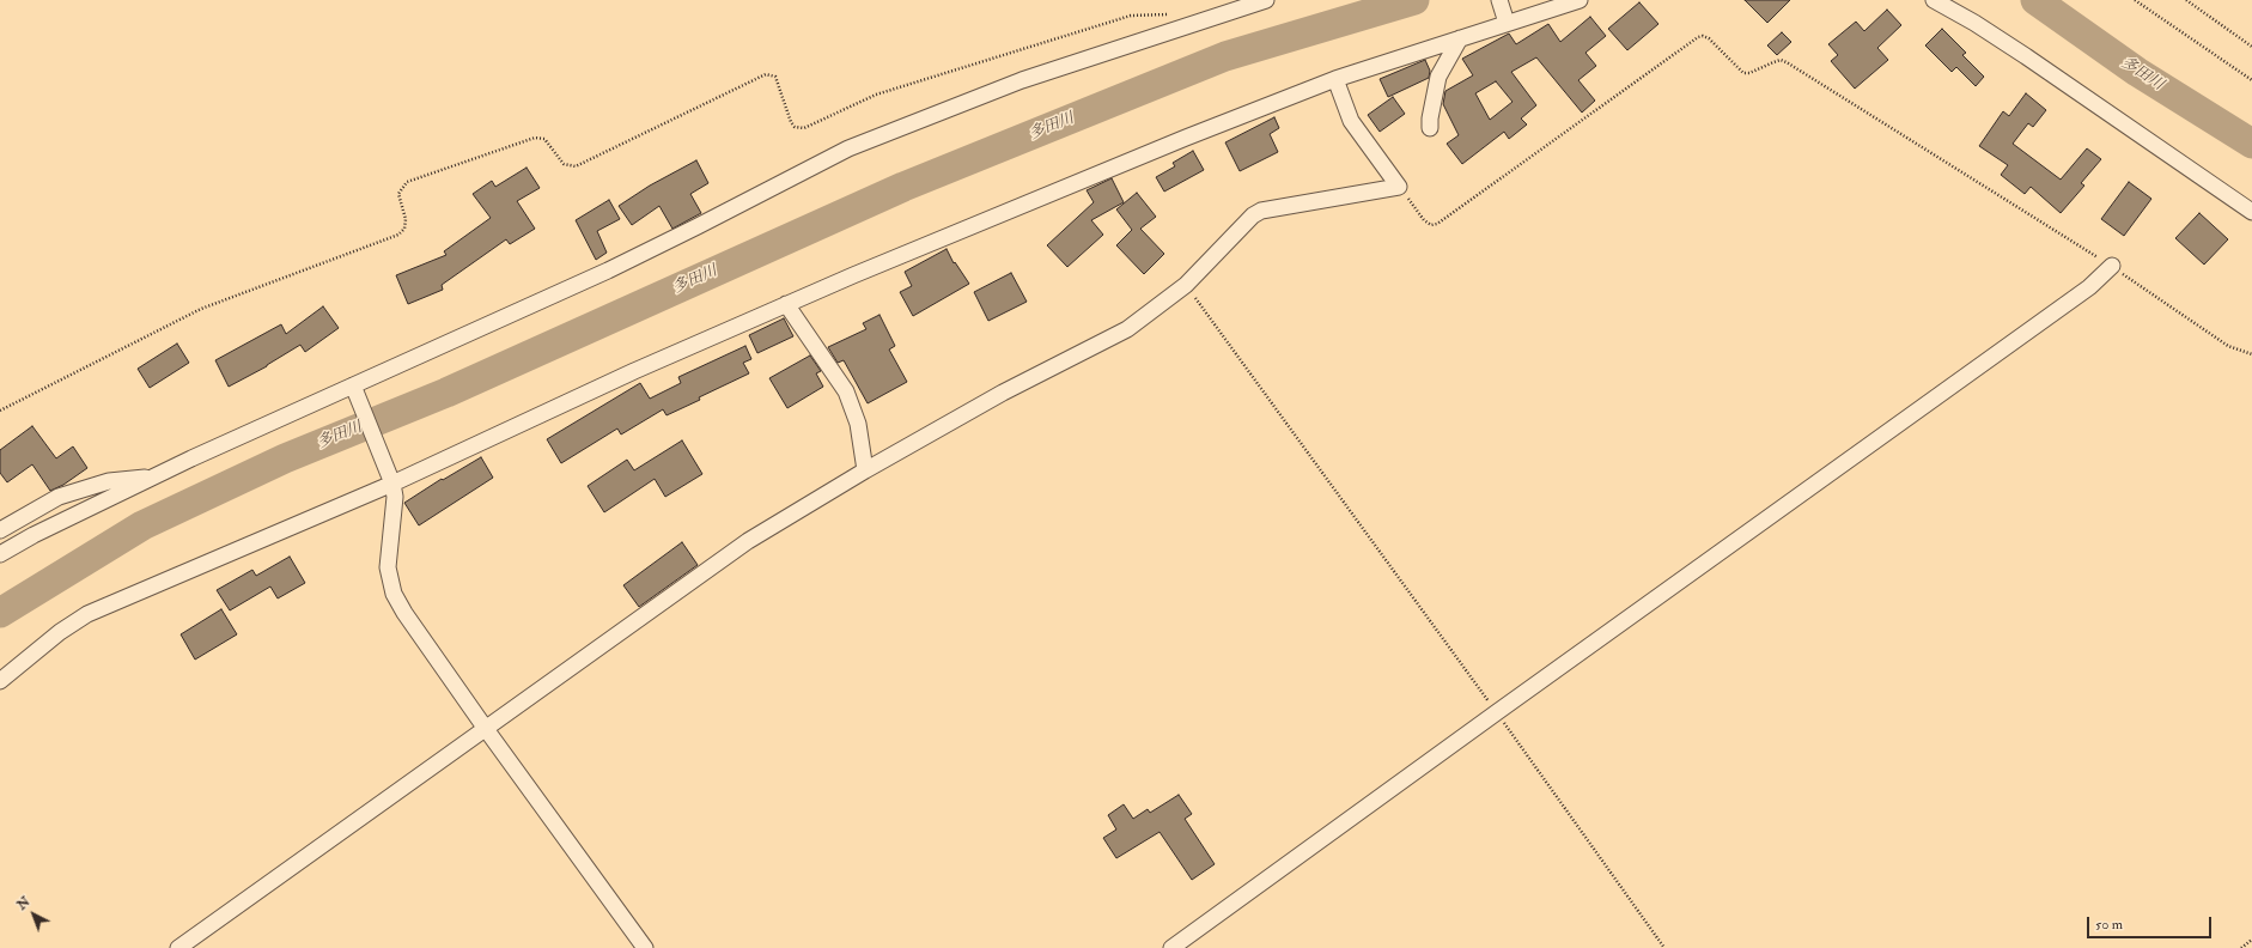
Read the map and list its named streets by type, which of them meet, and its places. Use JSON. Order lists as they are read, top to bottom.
{
  "water": ["多田川"],
  "scale_bar": "50 m",
  "north": "top left"
}
